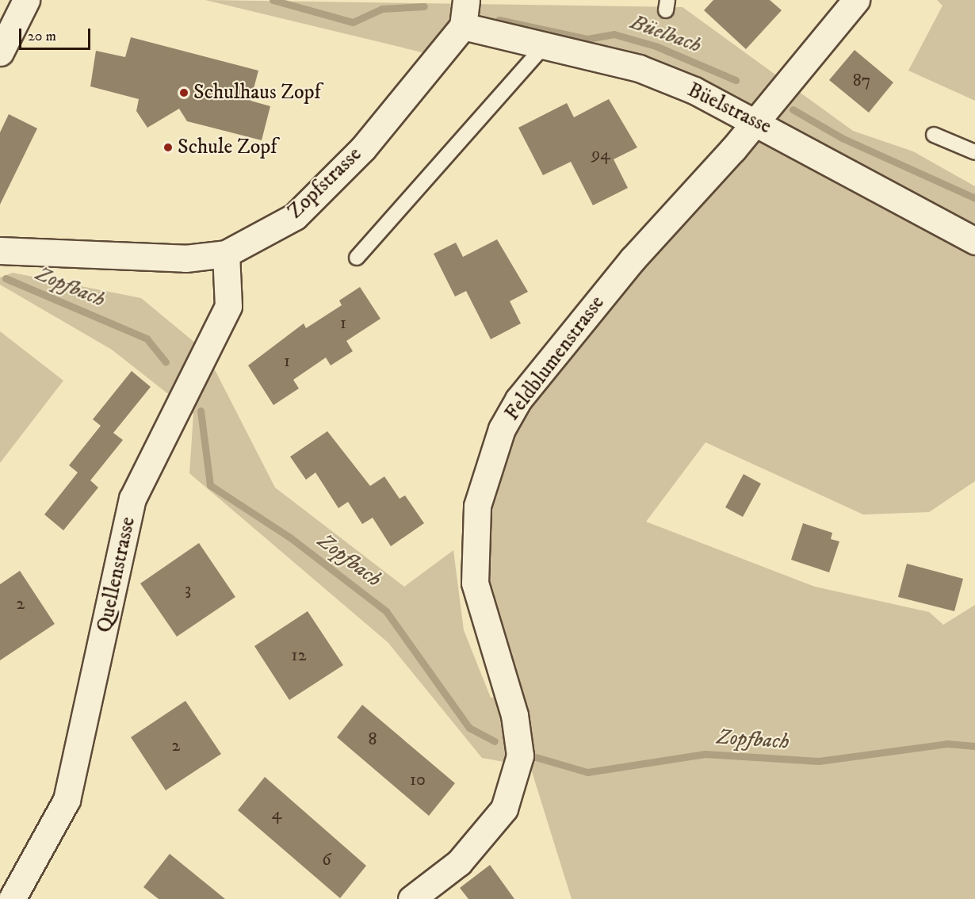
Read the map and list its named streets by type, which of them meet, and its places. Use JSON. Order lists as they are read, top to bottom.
{
  "streets": {
    "street": [
      "Büelstrasse",
      "Zopfstrasse",
      "Feldblumenstrasse",
      "Quellenstrasse"
    ]
  },
  "crossings": [
    ["Büelstrasse", "Zopfstrasse"],
    ["Büelstrasse", "Feldblumenstrasse"],
    ["Zopfstrasse", "Quellenstrasse"]
  ],
  "water": ["Büelbach", "Zopfbach"],
  "places": ["Schulhaus Zopf", "Schule Zopf"],
  "house_numbers": [
    "87",
    "94",
    "1",
    "1",
    "3",
    "2",
    "12",
    "8",
    "2",
    "10",
    "4",
    "6"
  ],
  "scale_bar": "20 m"
}
